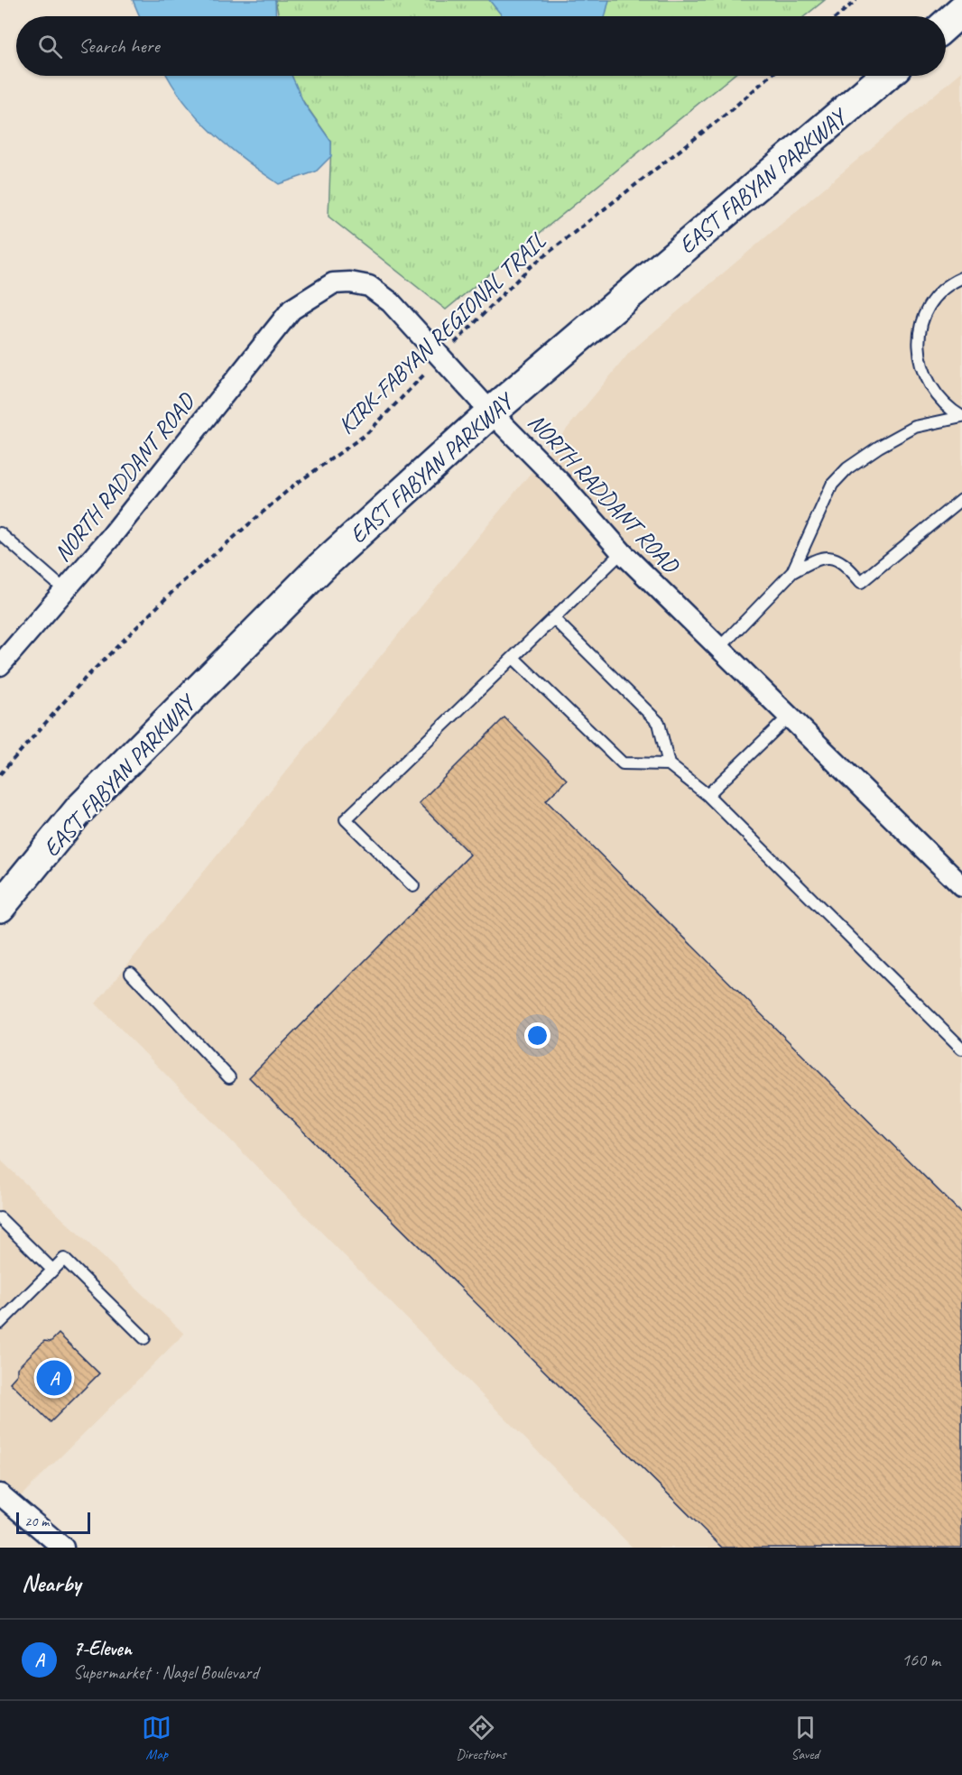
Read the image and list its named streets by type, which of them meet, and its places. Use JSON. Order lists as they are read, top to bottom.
{
  "streets": {
    "main road": ["EAST FABYAN PARKWAY"],
    "street": ["NORTH RADDANT ROAD"],
    "path": ["KIRK-FABYAN REGIONAL TRAIL"]
  },
  "crossings": [
    ["EAST FABYAN PARKWAY", "NORTH RADDANT ROAD"],
    ["KIRK-FABYAN REGIONAL TRAIL", "NORTH RADDANT ROAD"]
  ],
  "scale_bar": "20 m",
  "page": {
    "search": "Search here",
    "pins": "A",
    "scale": "20 m",
    "heading": "Nearby",
    "list": [
      {
        "mark": "A",
        "name": "7-Eleven",
        "note": "Supermarket · Nagel Boulevard",
        "value": "160 m"
      }
    ],
    "nav": ["Map", "Directions", "Saved"]
  }
}
